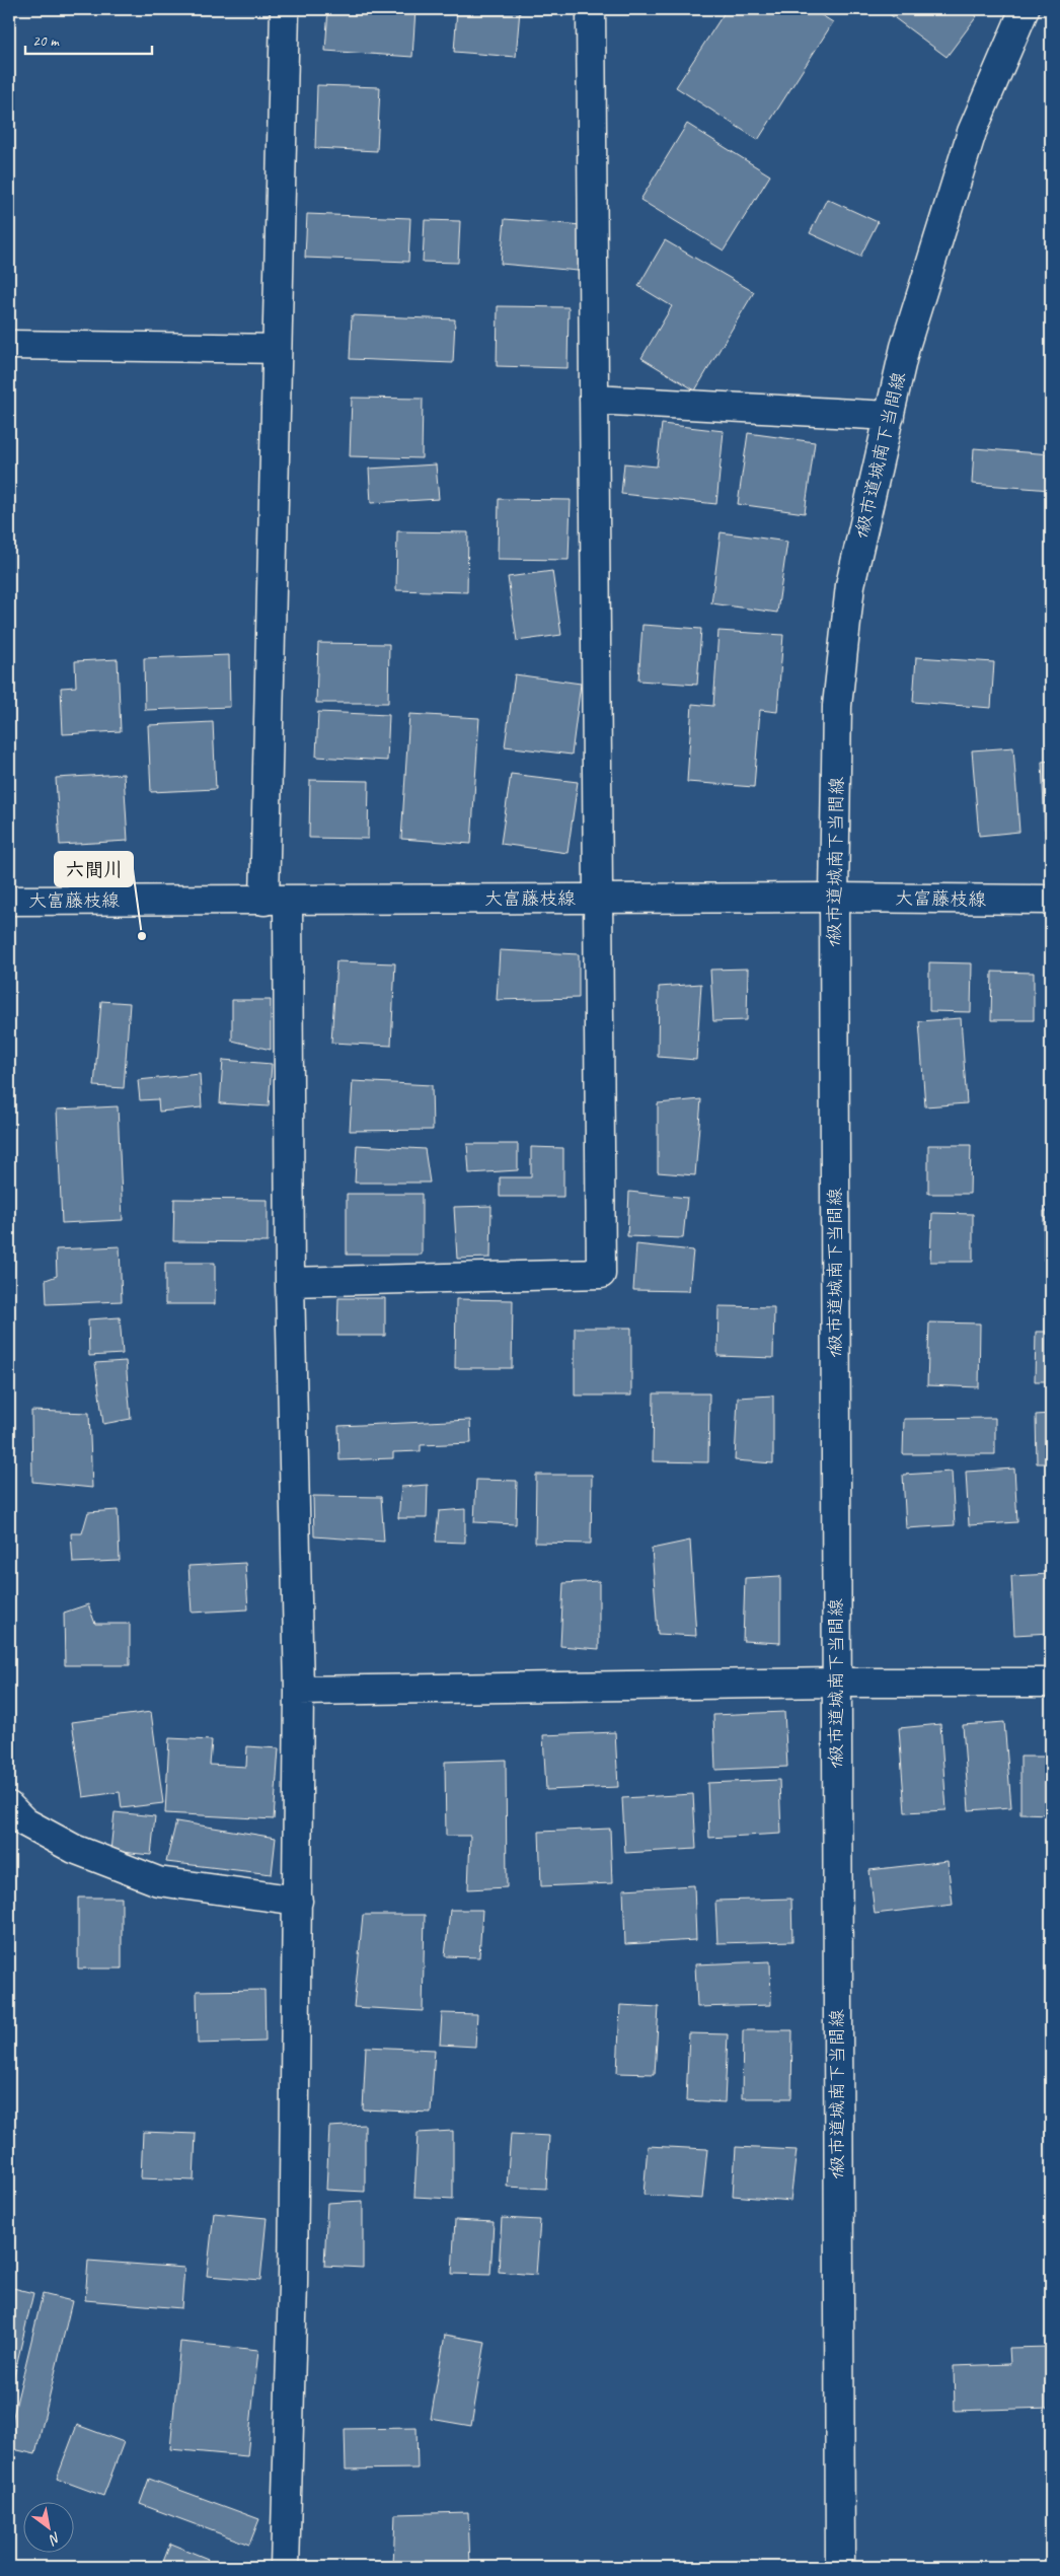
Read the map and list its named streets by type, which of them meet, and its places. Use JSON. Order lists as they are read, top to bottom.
{
  "streets": {
    "street": ["1級市道城南下当間線", "大富藤枝線"]
  },
  "crossings": [
    ["1級市道城南下当間線", "大富藤枝線"]
  ],
  "places": ["六間川"],
  "scale_bar": "20 m",
  "north": "bottom right"
}
